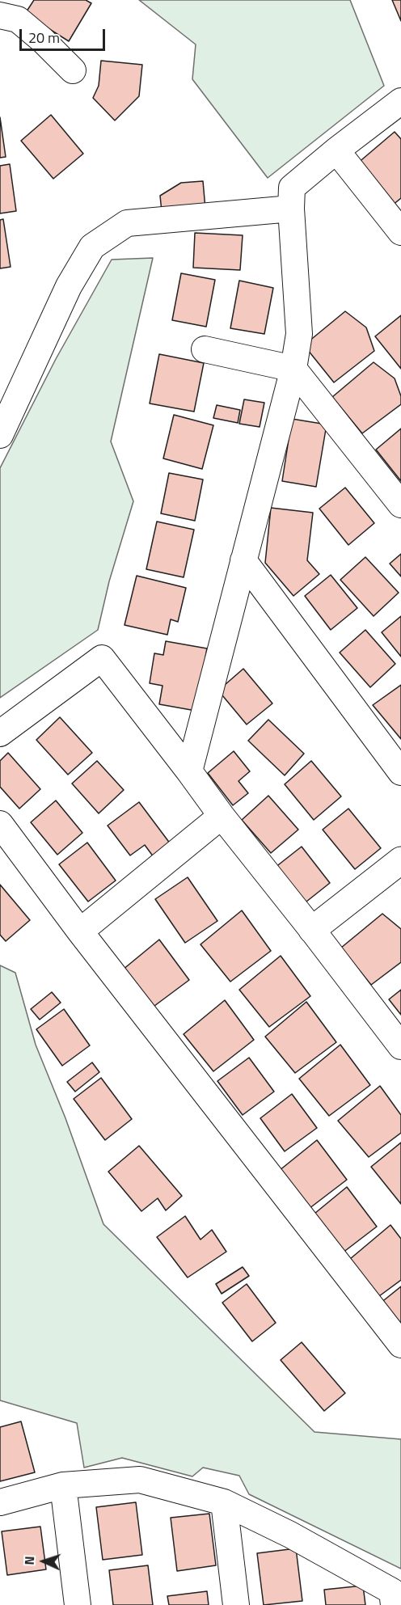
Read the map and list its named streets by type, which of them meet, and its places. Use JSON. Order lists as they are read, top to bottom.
{
  "scale_bar": "20 m",
  "north": "left"
}
